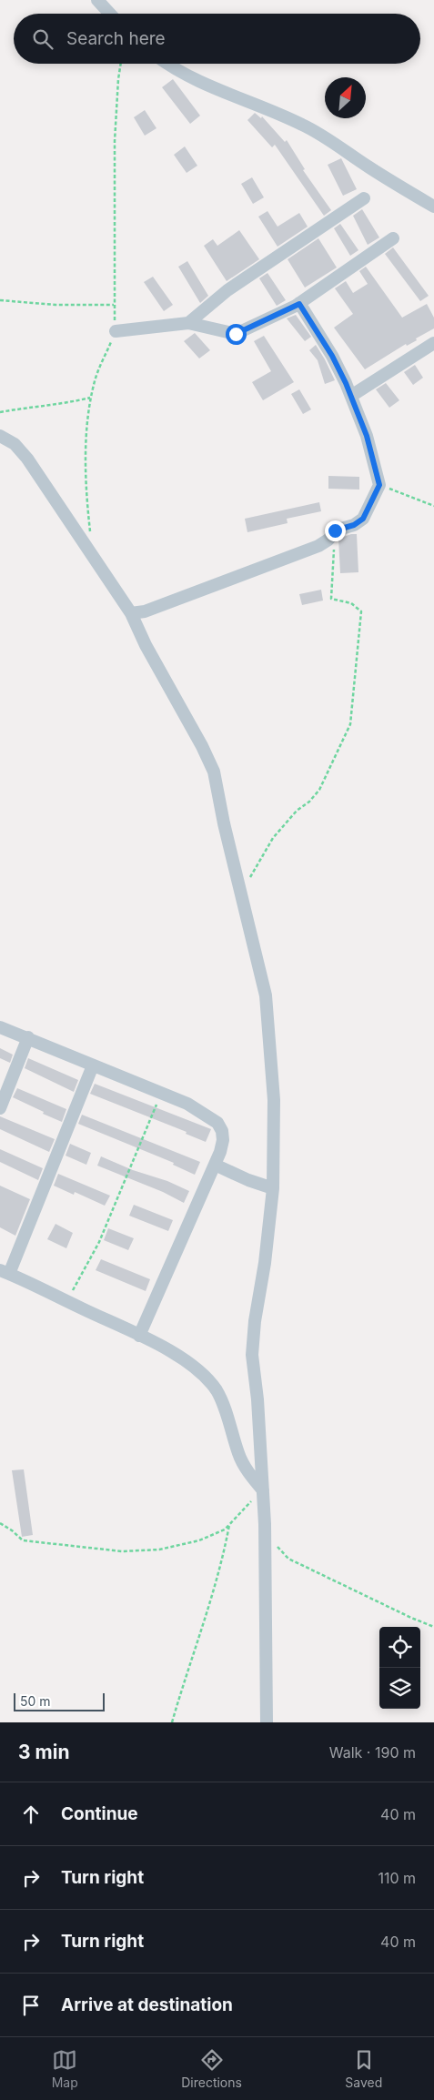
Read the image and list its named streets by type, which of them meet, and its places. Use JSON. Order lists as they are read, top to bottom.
{
  "scale_bar": "50 m",
  "north": "top right",
  "page": {
    "search": "Search here",
    "scale": "50 m",
    "heading": ["3 min", "Walk · 190 m"],
    "list": [
      ["Continue", "40 m"],
      ["Turn right", "110 m"],
      ["Turn right", "40 m"],
      "Arrive at destination"
    ],
    "nav": ["Map", "Directions", "Saved"]
  }
}
